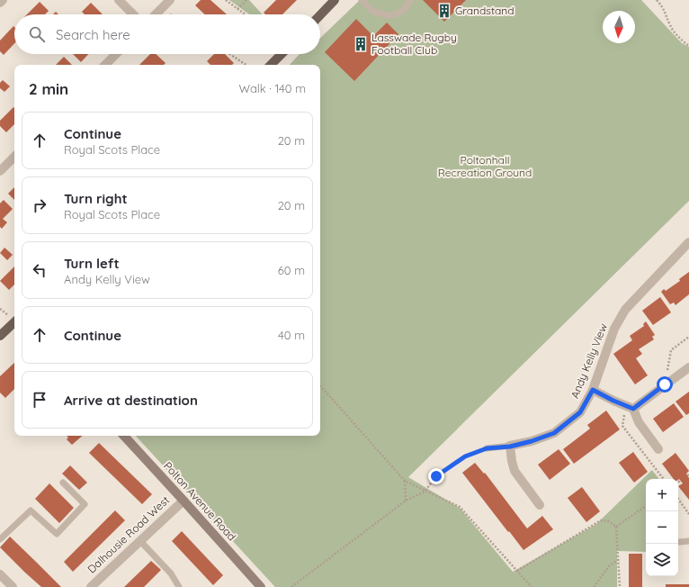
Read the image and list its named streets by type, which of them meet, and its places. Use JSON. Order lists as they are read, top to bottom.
{
  "streets": {
    "street": ["Andy Kelly View", "Polton Avenue Road", "Dalhousie Road West"]
  },
  "crossings": [
    ["Polton Avenue Road", "Dalhousie Road West"]
  ],
  "parks": ["Poltonhall Recreation Ground"],
  "places": {
    "building": ["Grandstand", "Lasswade Rugby Football Club"]
  },
  "north": "bottom",
  "page": {
    "search": "Search here",
    "heading": ["2 min", "Walk · 140 m"],
    "list": [
      ["Continue", "Royal Scots Place", "20 m"],
      ["Turn right", "Royal Scots Place", "20 m"],
      ["Turn left", "Andy Kelly View", "60 m"],
      ["Continue", "40 m"],
      "Arrive at destination"
    ],
    "map_buttons": ["+", "−"]
  }
}
